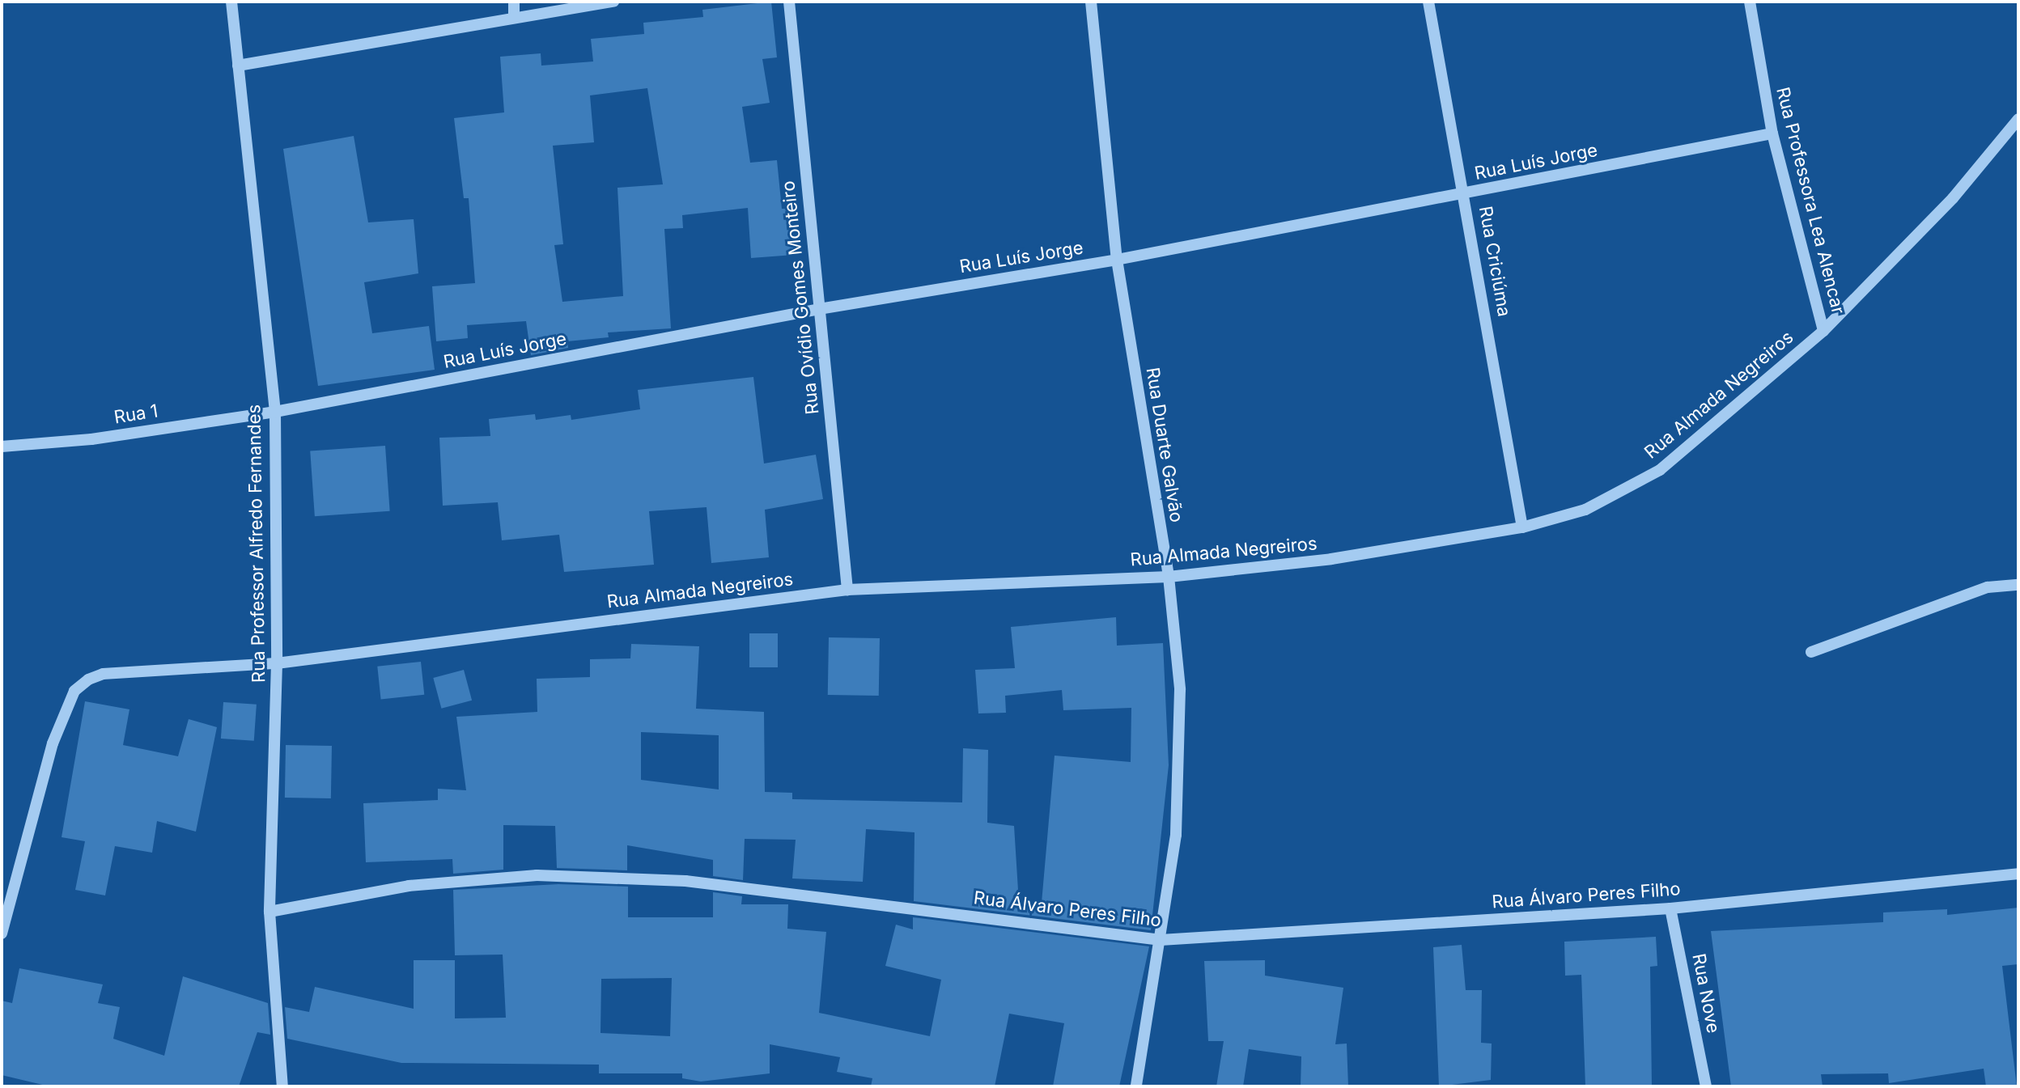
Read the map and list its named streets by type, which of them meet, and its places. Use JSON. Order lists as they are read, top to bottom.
{
  "streets": {
    "street": [
      "Rua Luís Jorge",
      "Rua Professora Lea Alencar",
      "Rua Criciúma",
      "Rua Ovídio Gomes Monteiro",
      "Rua Almada Negreiros",
      "Rua 1",
      "Rua Duarte Galvão",
      "Rua Professor Alfredo Fernandes",
      "Rua Álvaro Peres Filho",
      "Rua Nove"
    ]
  },
  "crossings": [
    ["Rua Luís Jorge", "Rua Professora Lea Alencar"],
    ["Rua Luís Jorge", "Rua Criciúma"],
    ["Rua Luís Jorge", "Rua Ovídio Gomes Monteiro"],
    ["Rua Luís Jorge", "Rua 1"],
    ["Rua Luís Jorge", "Rua Duarte Galvão"],
    ["Rua Luís Jorge", "Rua Professor Alfredo Fernandes"],
    ["Rua Professora Lea Alencar", "Rua Almada Negreiros"],
    ["Rua Criciúma", "Rua Almada Negreiros"],
    ["Rua Ovídio Gomes Monteiro", "Rua Almada Negreiros"],
    ["Rua Almada Negreiros", "Rua Duarte Galvão"],
    ["Rua Almada Negreiros", "Rua Professor Alfredo Fernandes"],
    ["Rua 1", "Rua Professor Alfredo Fernandes"],
    ["Rua Duarte Galvão", "Rua Álvaro Peres Filho"],
    ["Rua Professor Alfredo Fernandes", "Rua Álvaro Peres Filho"],
    ["Rua Álvaro Peres Filho", "Rua Nove"]
  ]
}
